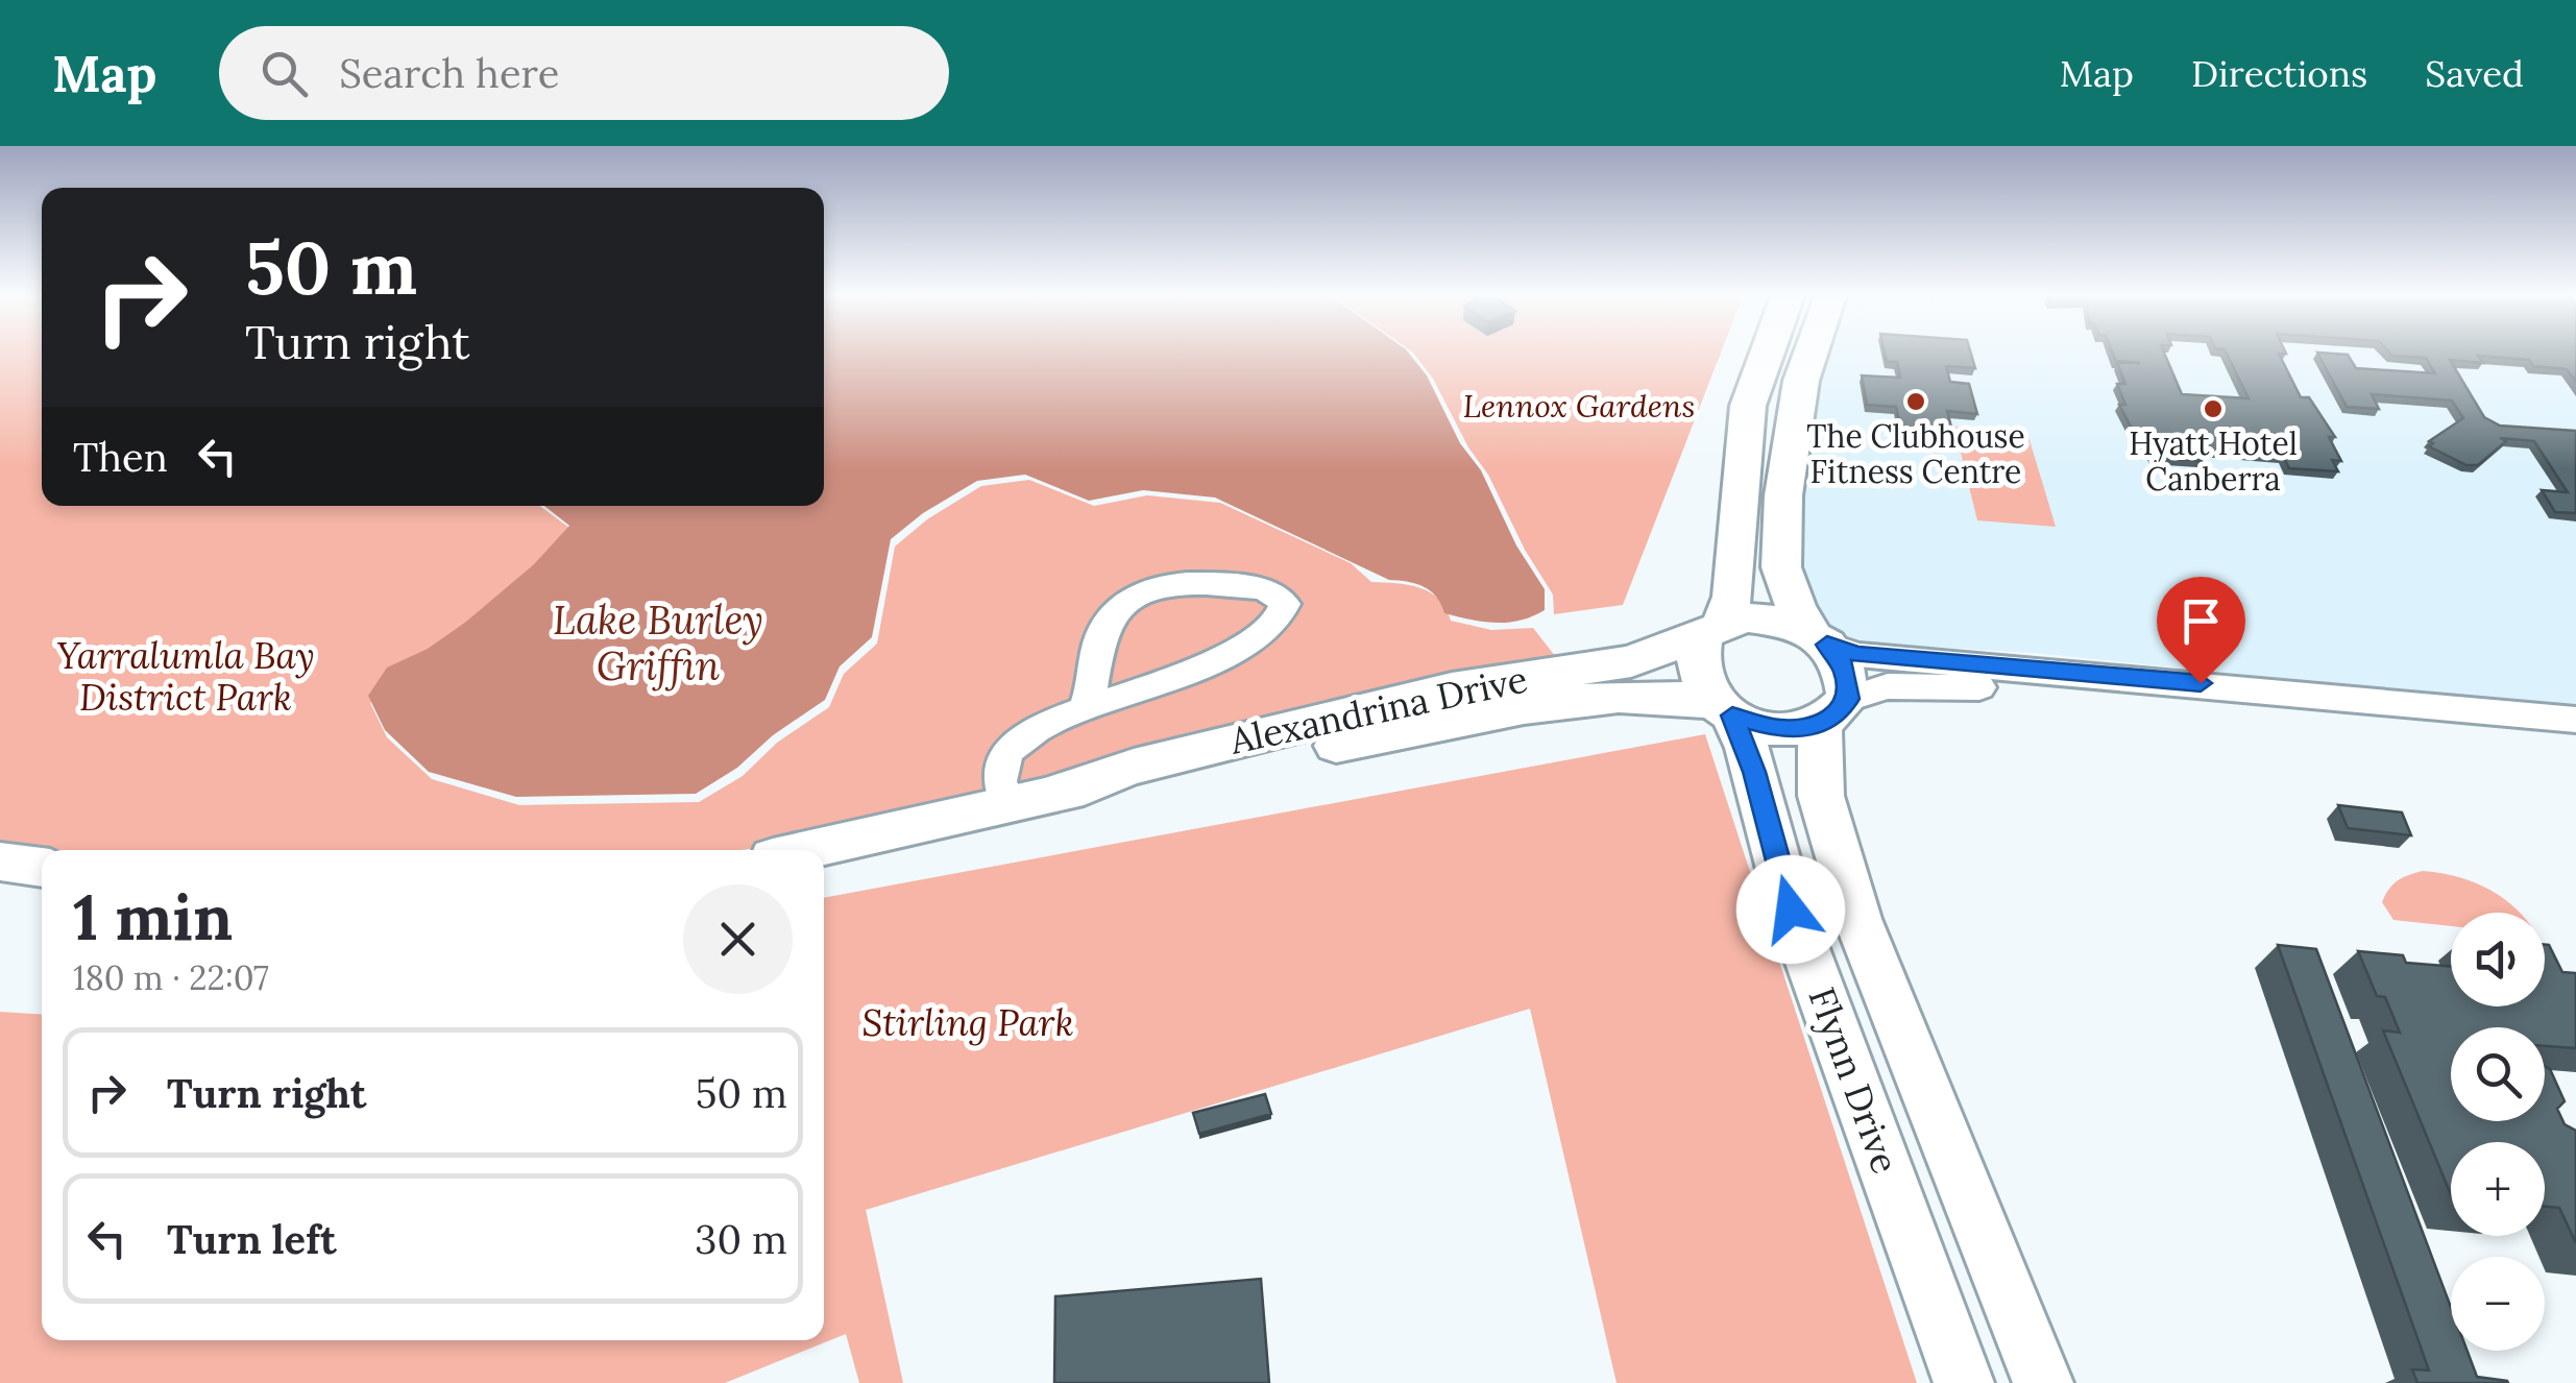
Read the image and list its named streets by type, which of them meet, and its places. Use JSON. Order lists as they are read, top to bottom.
{
  "streets": {
    "main road": ["Alexandrina Drive", "Flynn Drive"]
  },
  "crossings": [
    ["Alexandrina Drive", "Flynn Drive"]
  ],
  "water": ["Lake Burley Griffin"],
  "parks": ["Lennox Gardens", "Yarralumla Bay District Park", "Stirling Park"],
  "places": ["The Clubhouse Fitness Centre", "Hyatt Hotel Canberra"],
  "page": {
    "header": "Map",
    "search": "Search here",
    "nav": ["Map", "Directions", "Saved"],
    "turn": ["50 m", "Turn right"],
    "then": "Then",
    "heading": ["1 min", "180 m · 22:07"],
    "map_buttons": ["+", "−"],
    "list": [
      {
        "name": "Turn right",
        "value": "50 m"
      },
      {
        "name": "Turn left",
        "value": "30 m"
      }
    ]
  }
}
